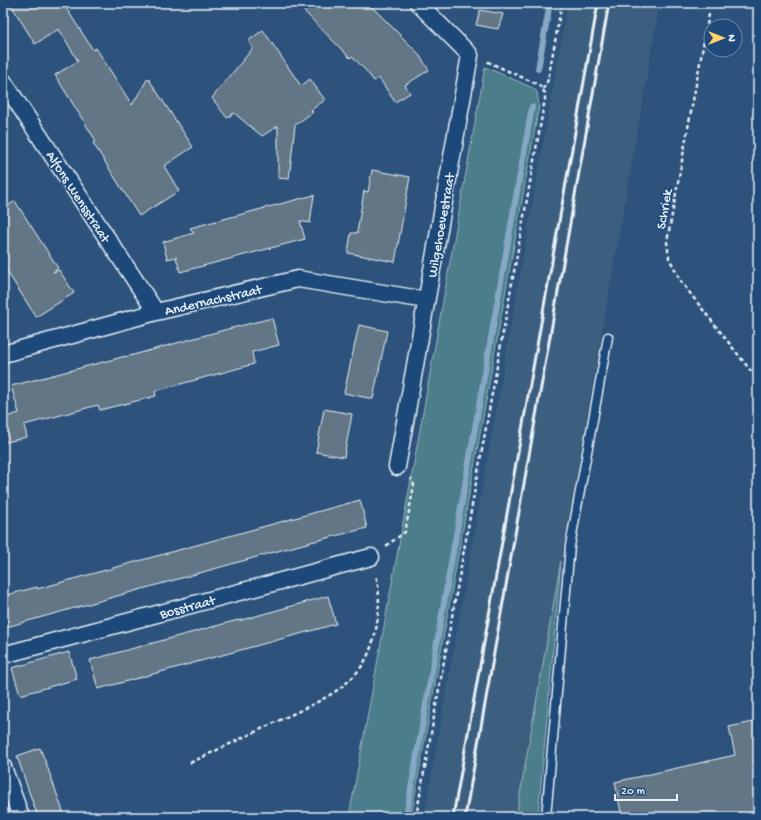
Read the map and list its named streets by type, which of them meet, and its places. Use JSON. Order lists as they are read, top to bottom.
{
  "streets": {
    "street": [
      "Alfons Wensstraat",
      "Wilgehoevestraat",
      "Andernachstraat",
      "Bosstraat"
    ],
    "path": ["Schriek"]
  },
  "crossings": [
    ["Alfons Wensstraat", "Andernachstraat"],
    ["Wilgehoevestraat", "Andernachstraat"]
  ],
  "scale_bar": "20 m",
  "north": "right"
}
